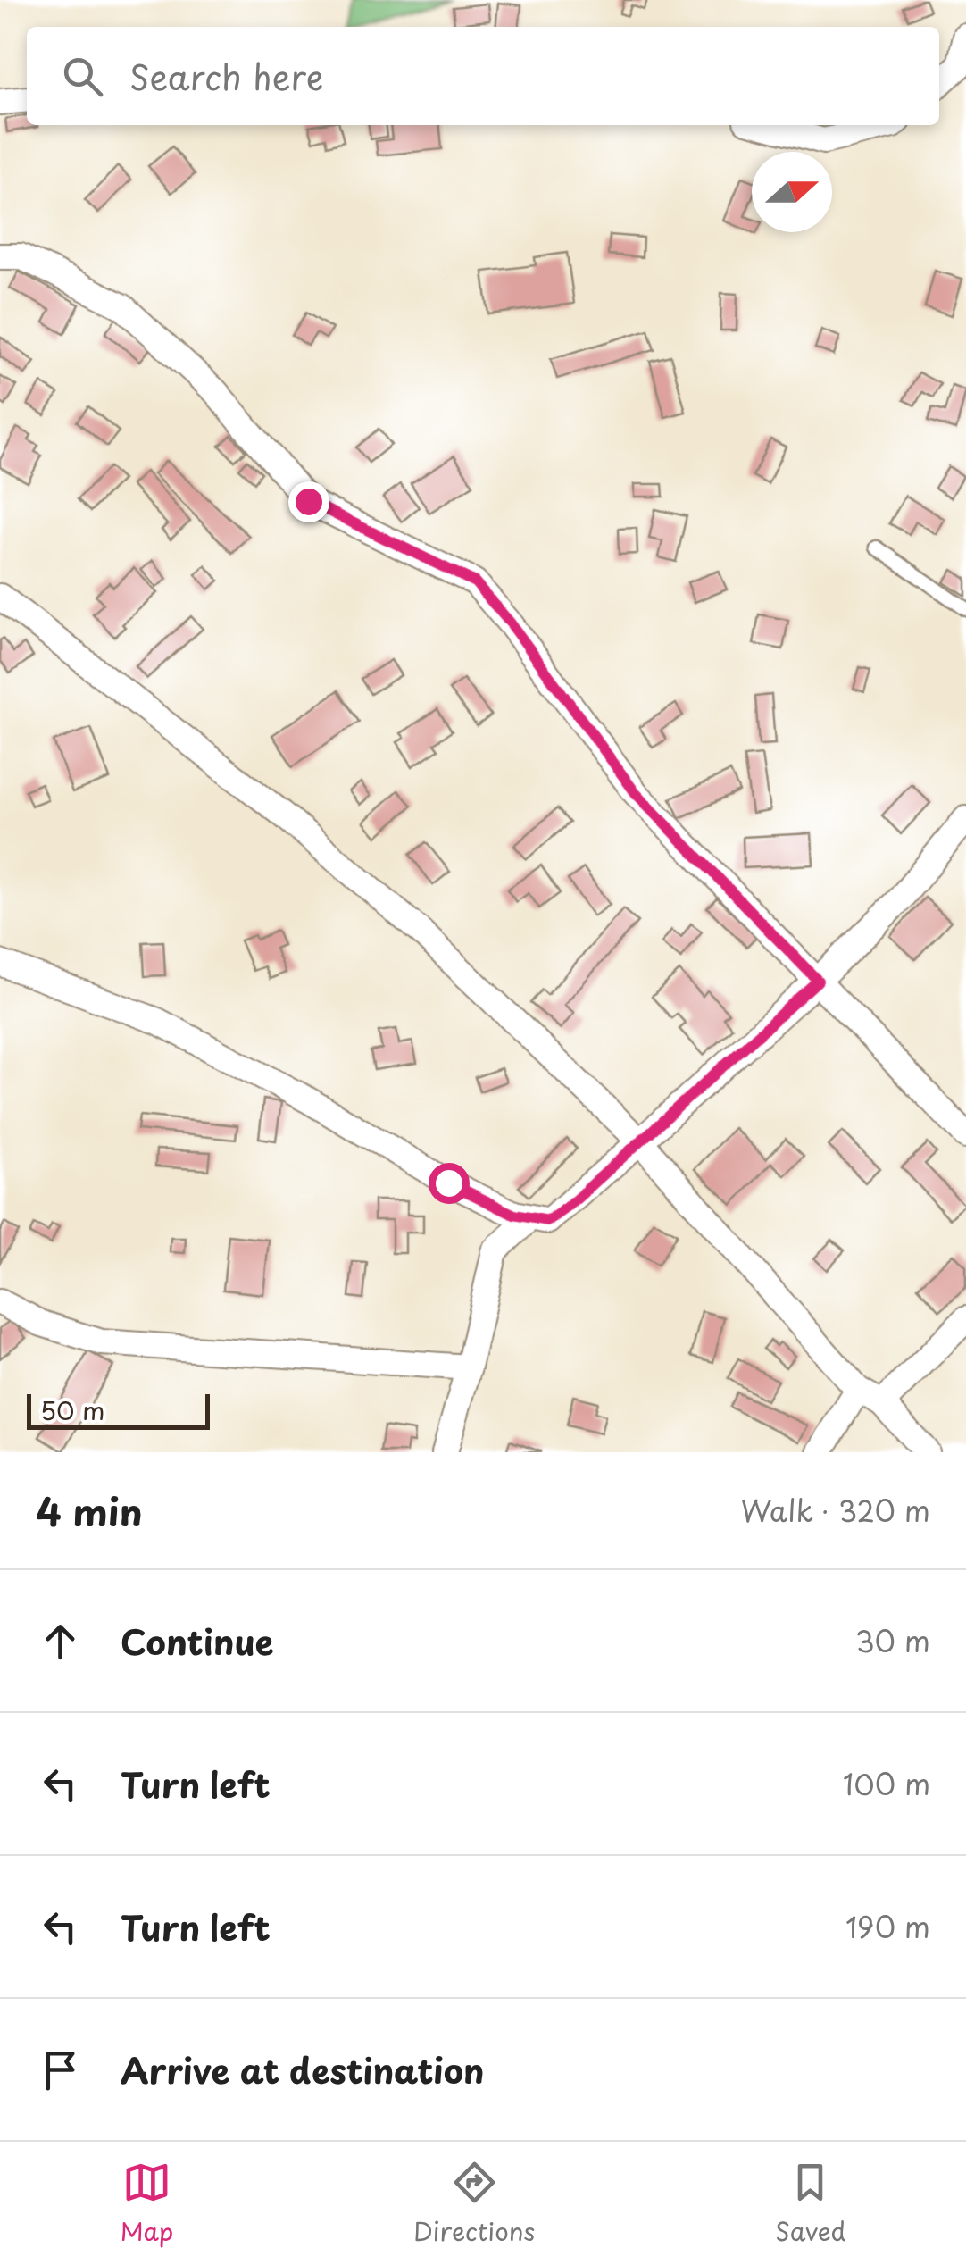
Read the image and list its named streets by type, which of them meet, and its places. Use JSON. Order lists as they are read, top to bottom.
{
  "scale_bar": "50 m",
  "north": "right",
  "page": {
    "search": "Search here",
    "scale": "50 m",
    "heading": ["4 min", "Walk · 320 m"],
    "list": [
      ["Continue", "30 m"],
      ["Turn left", "100 m"],
      ["Turn left", "190 m"],
      "Arrive at destination"
    ],
    "nav": ["Map", "Directions", "Saved"]
  }
}
